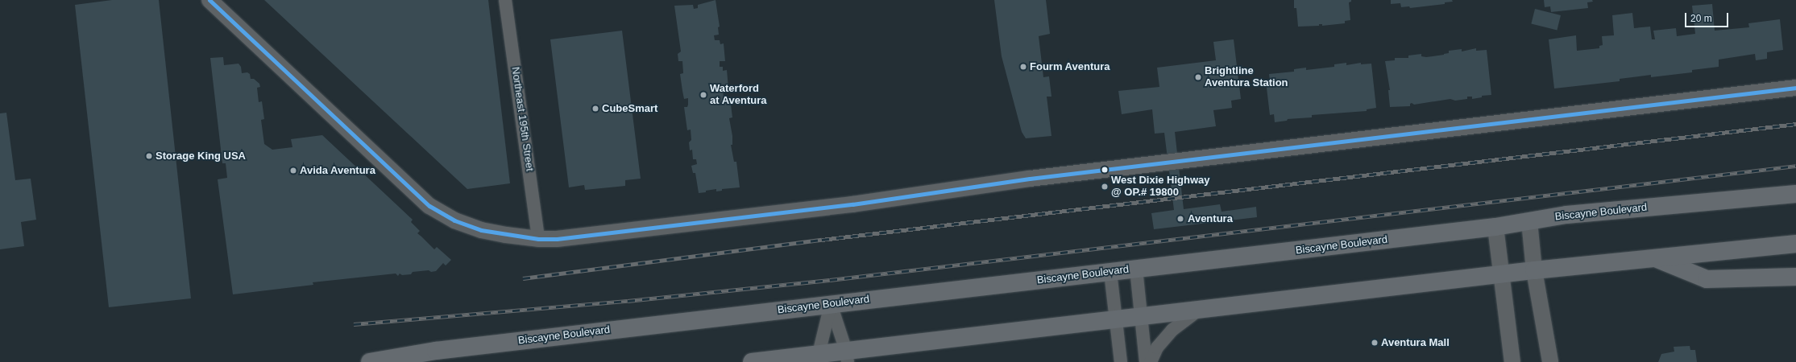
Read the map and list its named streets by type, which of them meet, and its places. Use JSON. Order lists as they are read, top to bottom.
{
  "streets": {
    "main road": ["Biscayne Boulevard"],
    "street": ["Northeast 195th Street"]
  },
  "places": [
    "Fourm Aventura",
    "Brightline Aventura Station",
    "Waterford at Aventura",
    "CubeSmart",
    "Storage King USA",
    "Avida Aventura",
    "West Dixie Highway @ OP.# 19800",
    "Aventura",
    "Aventura Mall"
  ],
  "scale_bar": "20 m"
}
